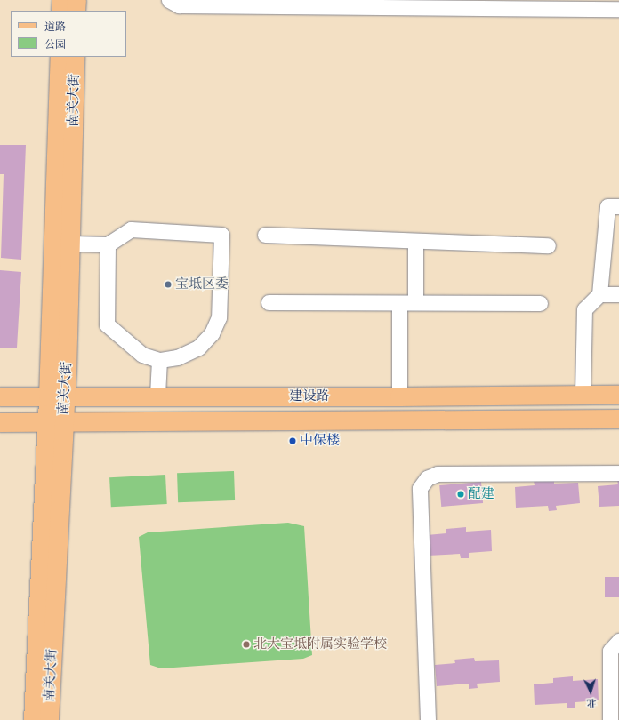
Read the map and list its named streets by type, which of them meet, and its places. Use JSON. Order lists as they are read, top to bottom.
{
  "streets": {
    "main road": ["南关大街", "建设路"]
  },
  "crossings": [
    ["南关大街", "建设路"]
  ],
  "places": [
    "宝坻区委",
    "中保楼",
    "配建",
    "北大宝坻附属实验学校"
  ],
  "legend": ["道路", "公园"],
  "north": "bottom"
}
